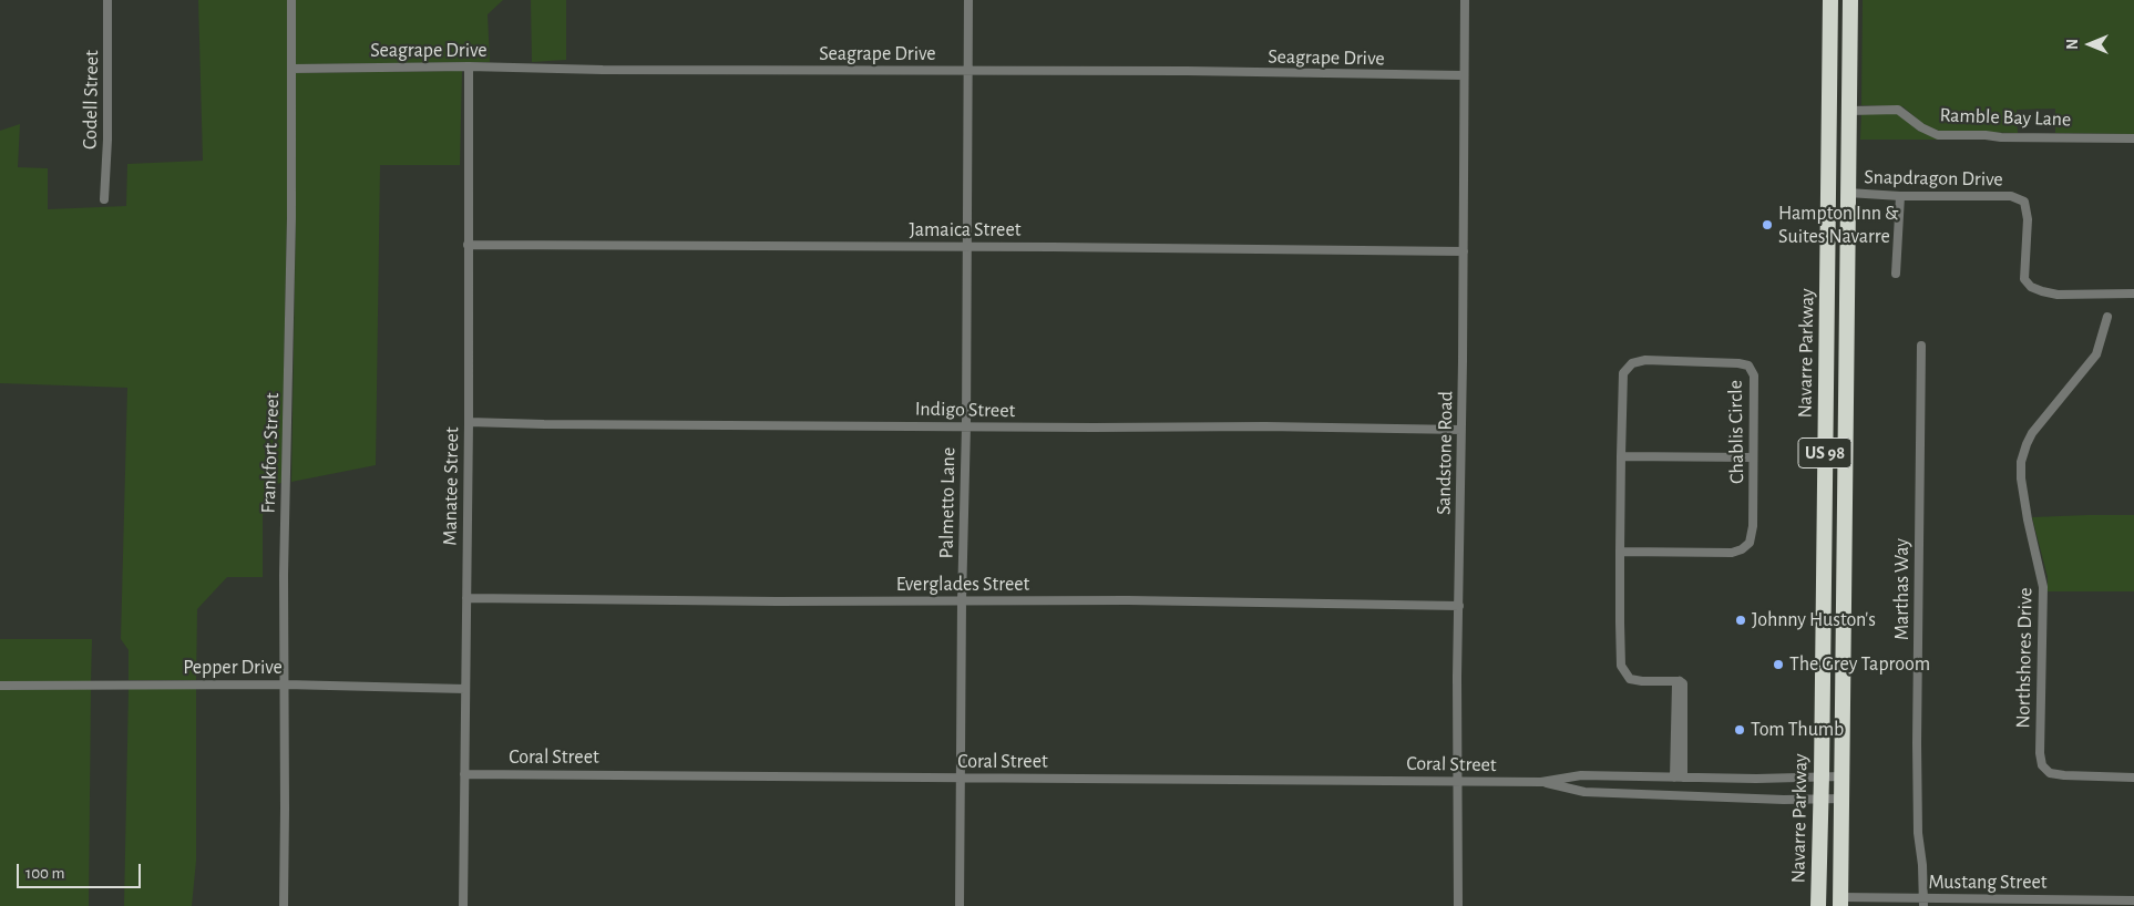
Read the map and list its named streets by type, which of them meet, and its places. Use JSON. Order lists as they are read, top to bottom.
{
  "streets": {
    "highway": ["Navarre Parkway", "US 98"],
    "street": [
      "Seagrape Drive",
      "Codell Street",
      "Ramble Bay Lane",
      "Snapdragon Drive",
      "Jamaica Street",
      "Indigo Street",
      "Chablis Circle",
      "Frankfort Street",
      "Sandstone Road",
      "Manatee Street",
      "Palmetto Lane",
      "Everglades Street",
      "Marthas Way",
      "Northshores Drive",
      "Pepper Drive",
      "Coral Street",
      "Mustang Street"
    ]
  },
  "crossings": [
    ["Seagrape Drive", "Frankfort Street"],
    ["Seagrape Drive", "Sandstone Road"],
    ["Seagrape Drive", "Manatee Street"],
    ["Seagrape Drive", "Palmetto Lane"],
    ["Ramble Bay Lane", "Navarre Parkway"],
    ["Snapdragon Drive", "Navarre Parkway"],
    ["Jamaica Street", "Sandstone Road"],
    ["Jamaica Street", "Manatee Street"],
    ["Jamaica Street", "Palmetto Lane"],
    ["Navarre Parkway", "Coral Street"],
    ["Navarre Parkway", "Mustang Street"],
    ["Indigo Street", "Sandstone Road"],
    ["Indigo Street", "Manatee Street"],
    ["Indigo Street", "Palmetto Lane"],
    ["Chablis Circle", "Coral Street"],
    ["Frankfort Street", "Pepper Drive"],
    ["Sandstone Road", "Everglades Street"],
    ["Sandstone Road", "Coral Street"],
    ["Manatee Street", "Everglades Street"],
    ["Manatee Street", "Pepper Drive"],
    ["Manatee Street", "Coral Street"],
    ["Palmetto Lane", "Everglades Street"],
    ["Palmetto Lane", "Coral Street"],
    ["Marthas Way", "Mustang Street"]
  ],
  "places": [
    "Hampton Inn & Suites Navarre",
    "Johnny Huston's",
    "The Grey Taproom",
    "Tom Thumb"
  ],
  "scale_bar": "100 m",
  "north": "left"
}
